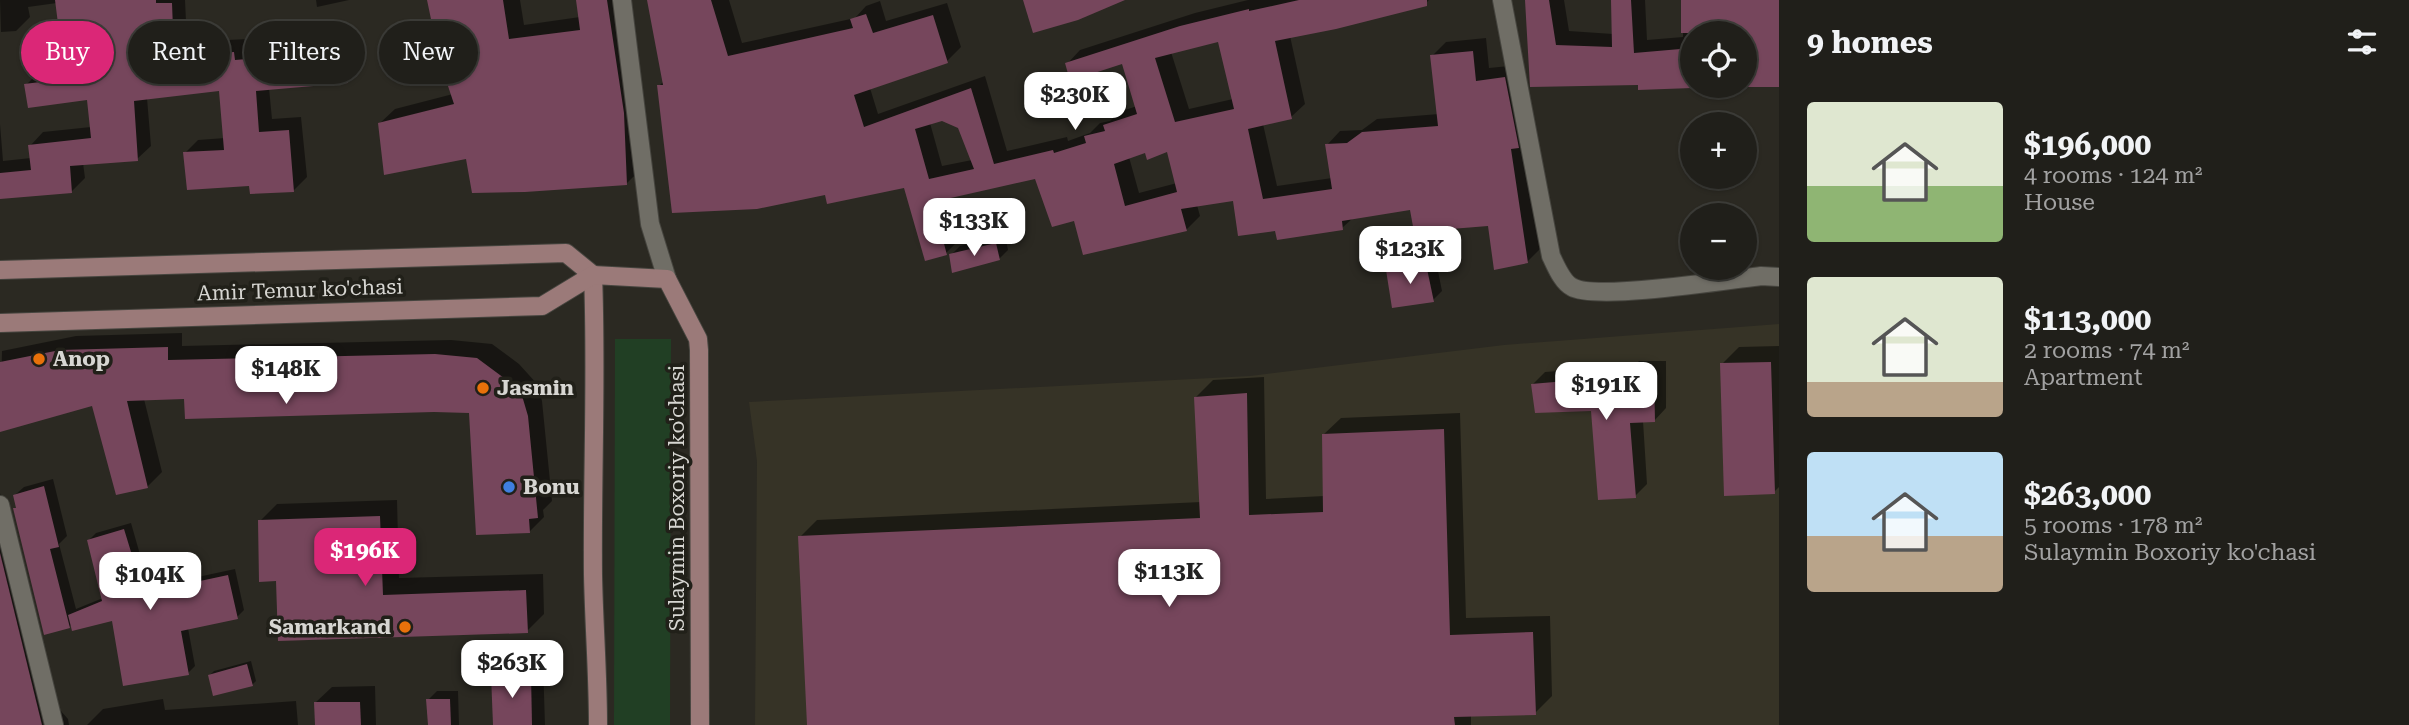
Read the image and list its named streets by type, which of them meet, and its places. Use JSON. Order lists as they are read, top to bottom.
{
  "streets": {
    "main road": ["Amir Temur ko'chasi", "Sulaymin Boxoriy ko'chasi"]
  },
  "places": [
    "Anop",
    "Jasmin",
    "Bonu",
    "Samarkand"
  ],
  "page": {
    "heading": "9 homes",
    "map_buttons": ["+", "−"],
    "chip": [
      "Buy",
      "Rent",
      "Filters",
      "New"
    ],
    "price": [
      "$230K",
      "$133K",
      "$123K",
      "$148K",
      "$191K",
      "$196K",
      "$113K",
      "$104K",
      "$263K"
    ],
    "list": [
      {
        "name": "$196,000",
        "note": "4 rooms · 124 m² · House"
      },
      {
        "name": "$113,000",
        "note": "2 rooms · 74 m² · Apartment"
      },
      {
        "name": "$263,000",
        "note": "5 rooms · 178 m² · Sulaymin Boxoriy ko'chasi"
      }
    ]
  }
}
